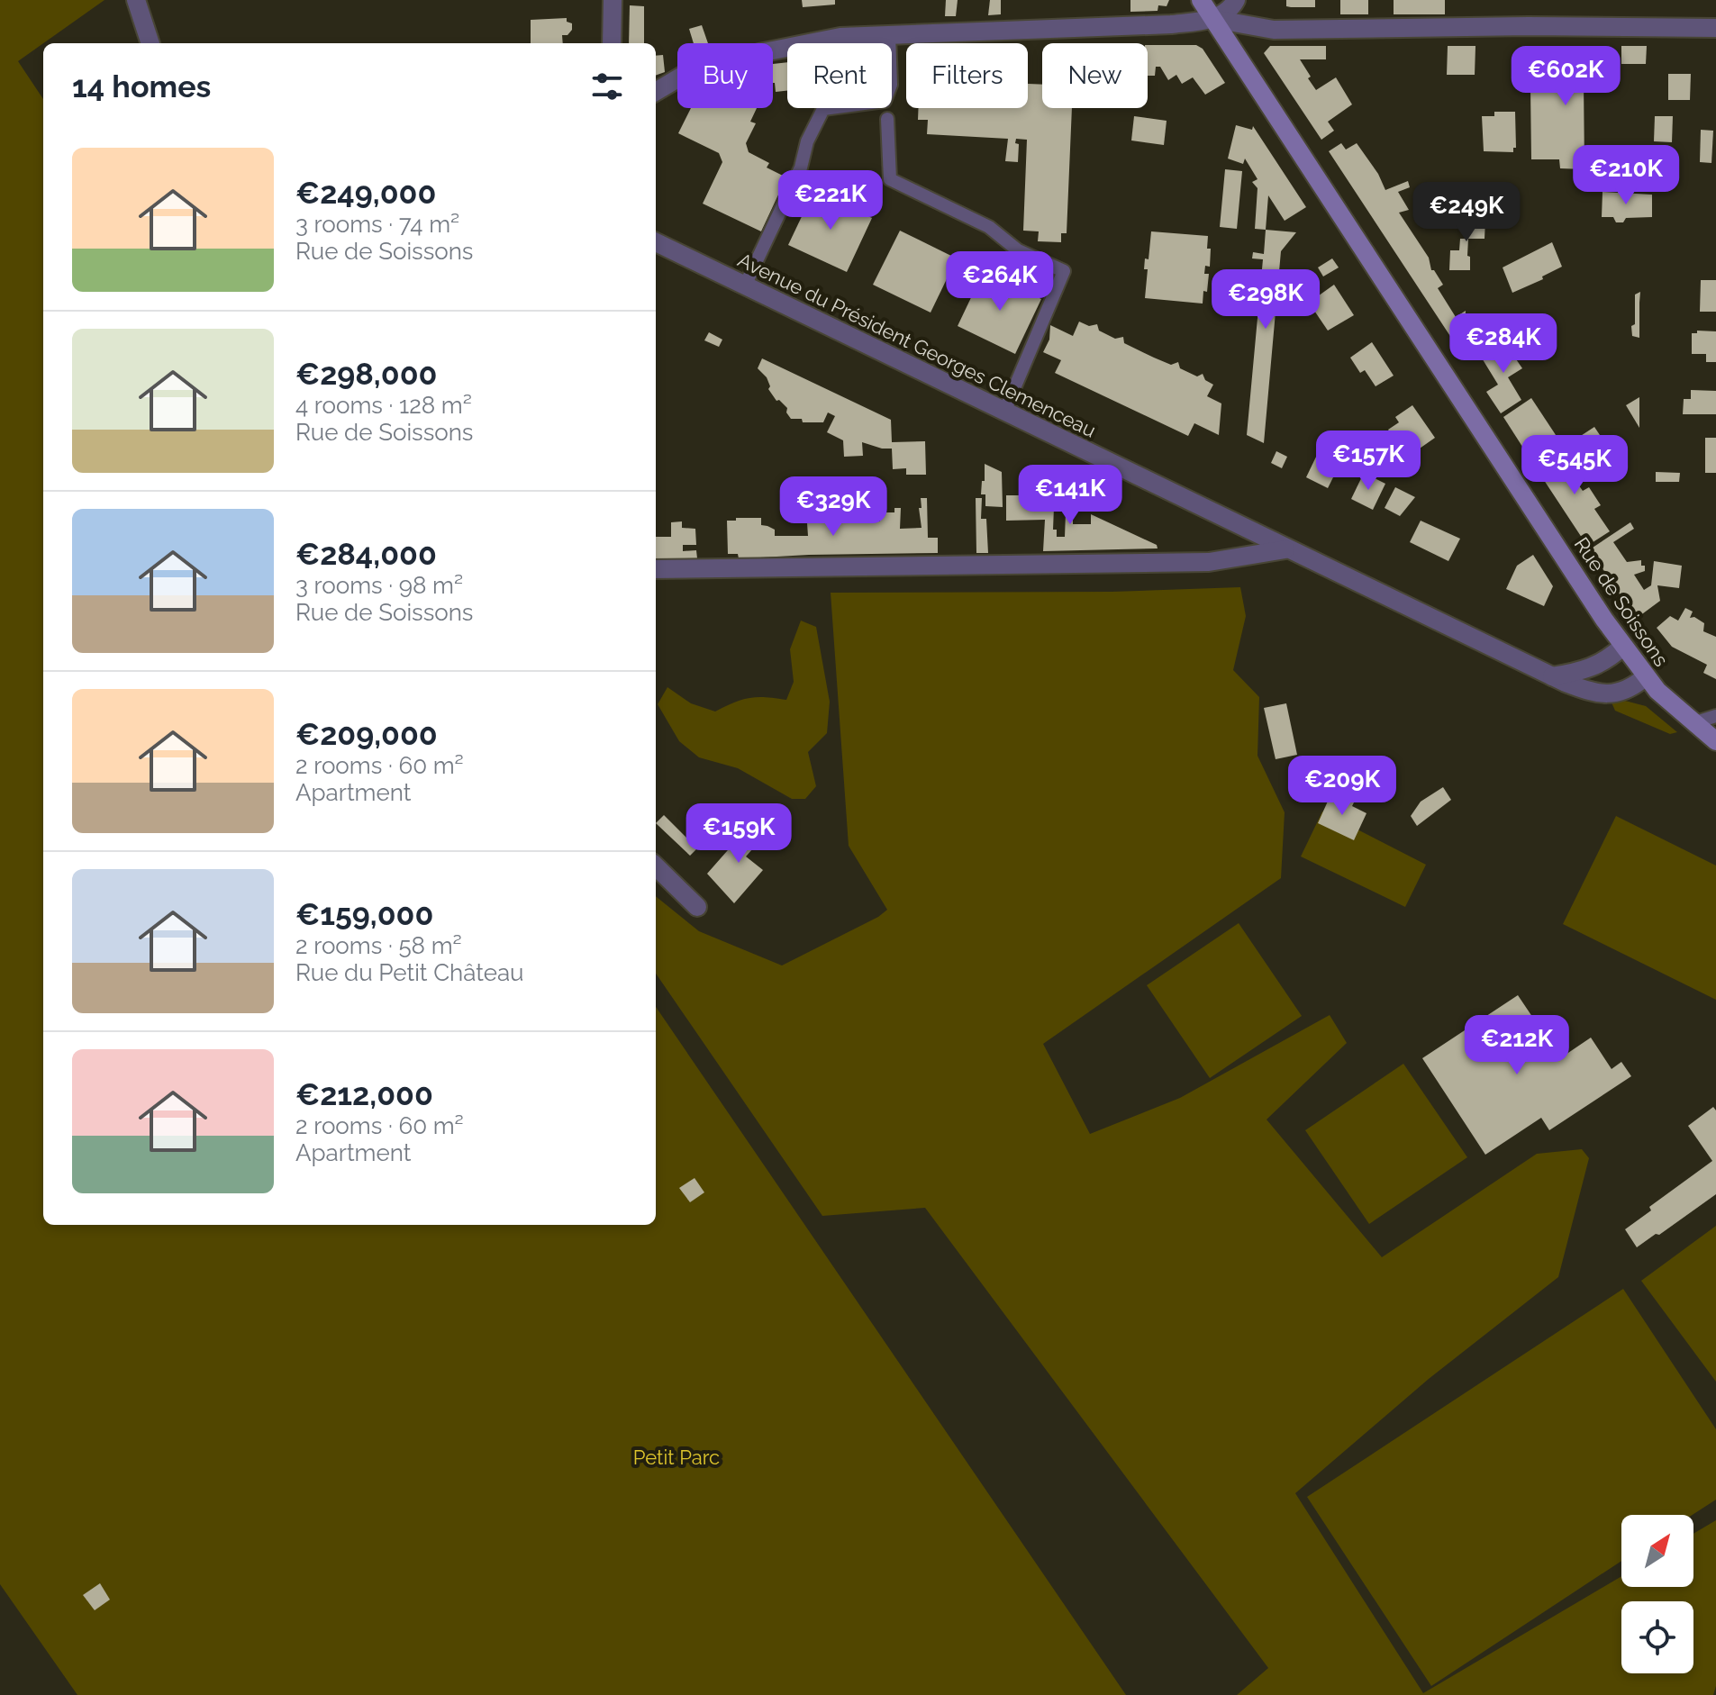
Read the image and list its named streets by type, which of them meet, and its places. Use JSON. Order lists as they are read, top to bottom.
{
  "streets": {
    "main road": ["Rue de Soissons"],
    "street": ["Avenue du Président Georges Clemenceau"]
  },
  "crossings": [
    ["Avenue du Président Georges Clemenceau", "Rue de Soissons"]
  ],
  "parks": ["Petit Parc"],
  "north": "top right",
  "page": {
    "chip": [
      "Buy",
      "Rent",
      "Filters",
      "New"
    ],
    "heading": "14 homes",
    "price": [
      "€602K",
      "€210K",
      "€221K",
      "€249K",
      "€264K",
      "€298K",
      "€284K",
      "€157K",
      "€545K",
      "€141K",
      "€329K",
      "€209K",
      "€159K",
      "€212K"
    ],
    "list": [
      {
        "name": "€249,000",
        "note": "3 rooms · 74 m² · Rue de Soissons"
      },
      {
        "name": "€298,000",
        "note": "4 rooms · 128 m² · Rue de Soissons"
      },
      {
        "name": "€284,000",
        "note": "3 rooms · 98 m² · Rue de Soissons"
      },
      {
        "name": "€209,000",
        "note": "2 rooms · 60 m² · Apartment"
      },
      {
        "name": "€159,000",
        "note": "2 rooms · 58 m² · Rue du Petit Château"
      },
      {
        "name": "€212,000",
        "note": "2 rooms · 60 m² · Apartment"
      }
    ]
  }
}
